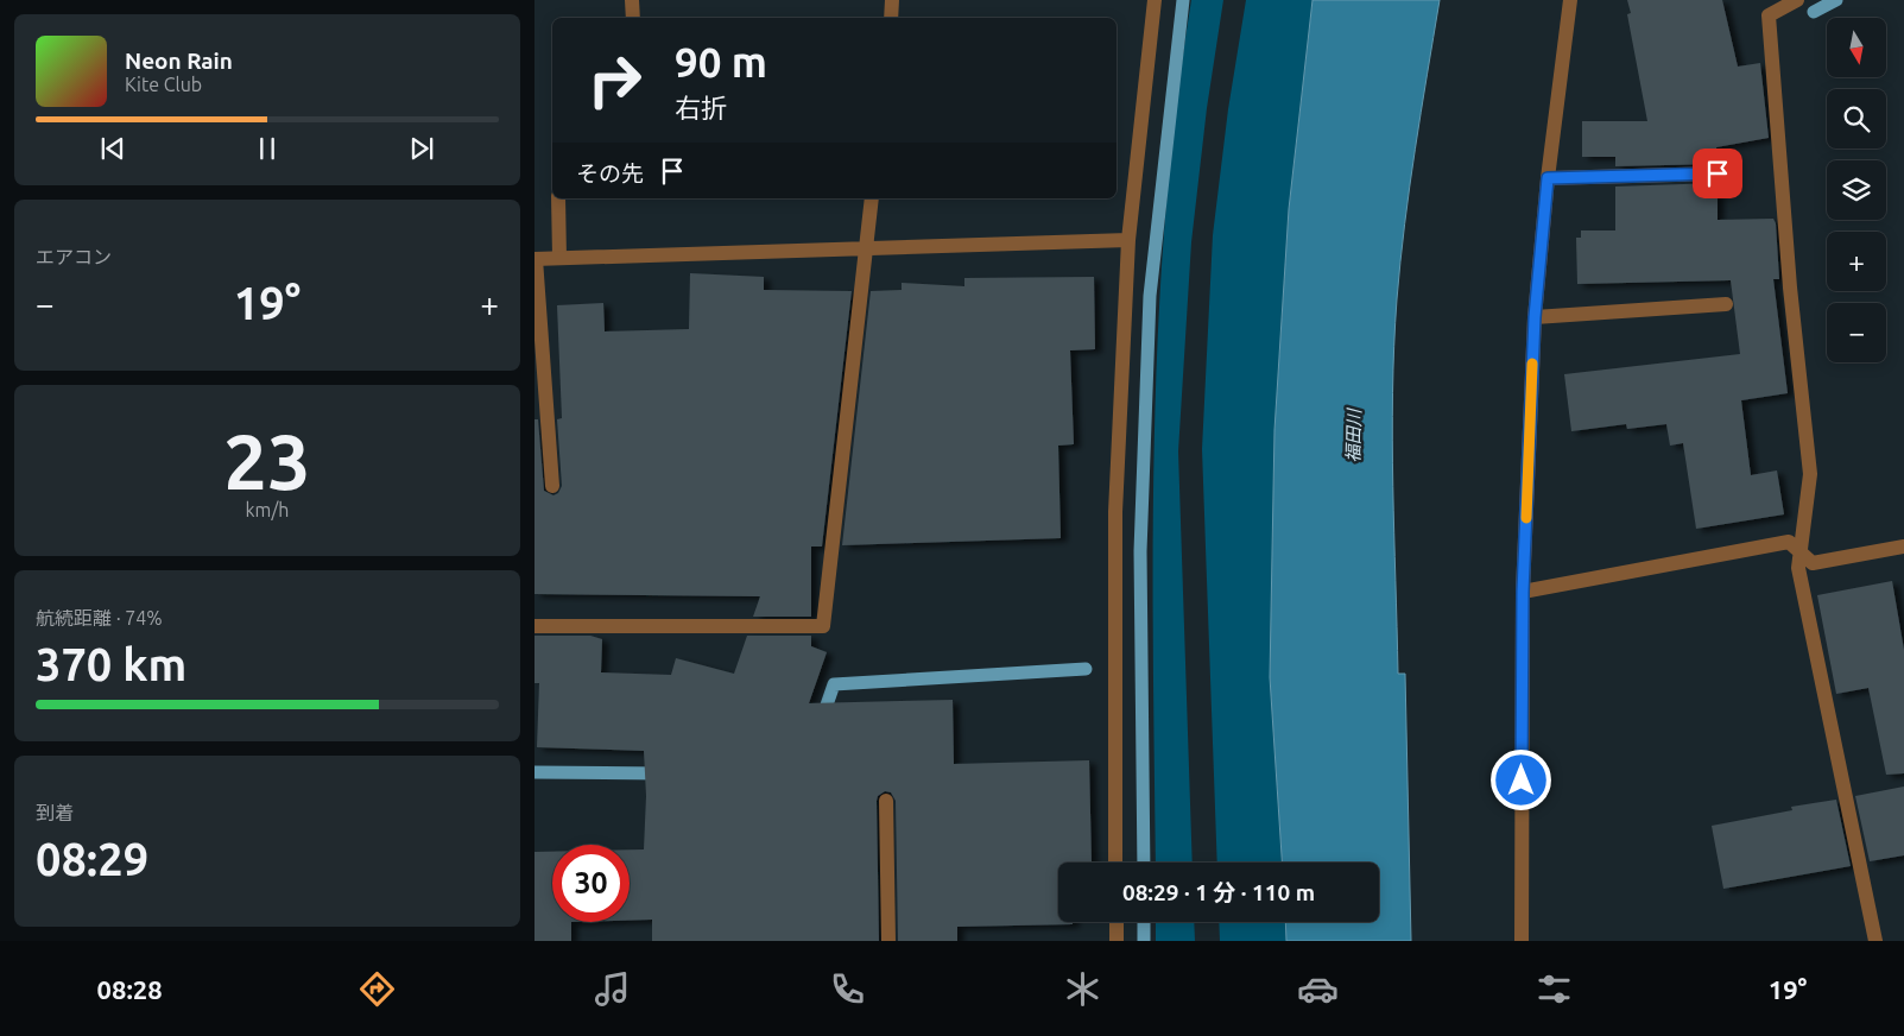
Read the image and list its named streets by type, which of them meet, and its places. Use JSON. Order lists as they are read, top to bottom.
{
  "water": ["福田川"],
  "north": "bottom",
  "page": {
    "map_buttons": ["+", "−"],
    "turn": ["90 m", "右折"],
    "song": ["Neon Rain", "Kite Club"],
    "then": "その先",
    "tile": [
      "エアコン",
      ["23", "km/h"],
      ["航続距離 · 74%", "370 km"],
      ["到着", "08:29"]
    ],
    "heat": ["−", "19°", "+"],
    "limit": "30",
    "trip": "08:29 · 1 分 · 110 m",
    "tabs": ["08:28", "19°"]
  }
}
